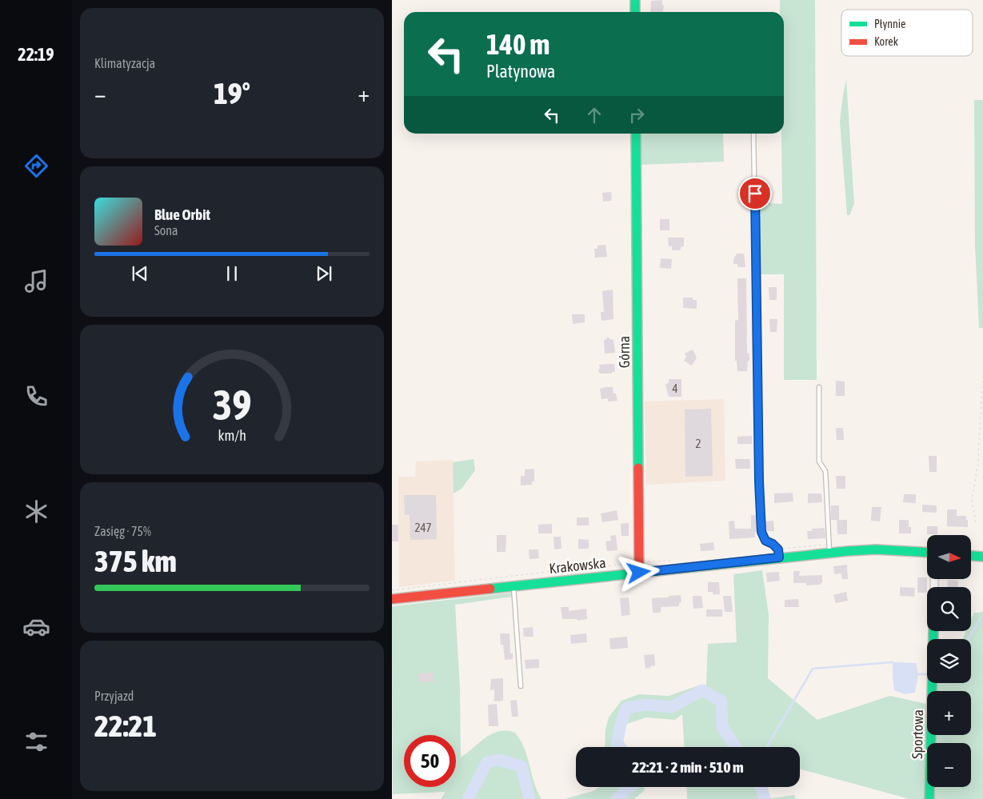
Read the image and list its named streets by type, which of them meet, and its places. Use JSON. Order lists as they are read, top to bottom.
{
  "streets": {
    "street": ["Górna", "Krakowska", "Sportowa"]
  },
  "crossings": [
    ["Górna", "Krakowska"]
  ],
  "house_numbers": ["4", "2", "247"],
  "legend": ["Płynnie", "Korek"],
  "north": "right",
  "page": {
    "tabs": "22:19",
    "tile": [
      "Klimatyzacja",
      ["Zasięg · 75%", "375 km"],
      ["Przyjazd", "22:21"]
    ],
    "turn": ["140 m", "Platynowa"],
    "heat": ["−", "19°", "+"],
    "song": ["Blue Orbit", "Sona"],
    "map_buttons": ["+", "−"],
    "limit": "50",
    "trip": "22:21 · 2 min · 510 m",
    "gauge": ["39", "km/h"]
  }
}
